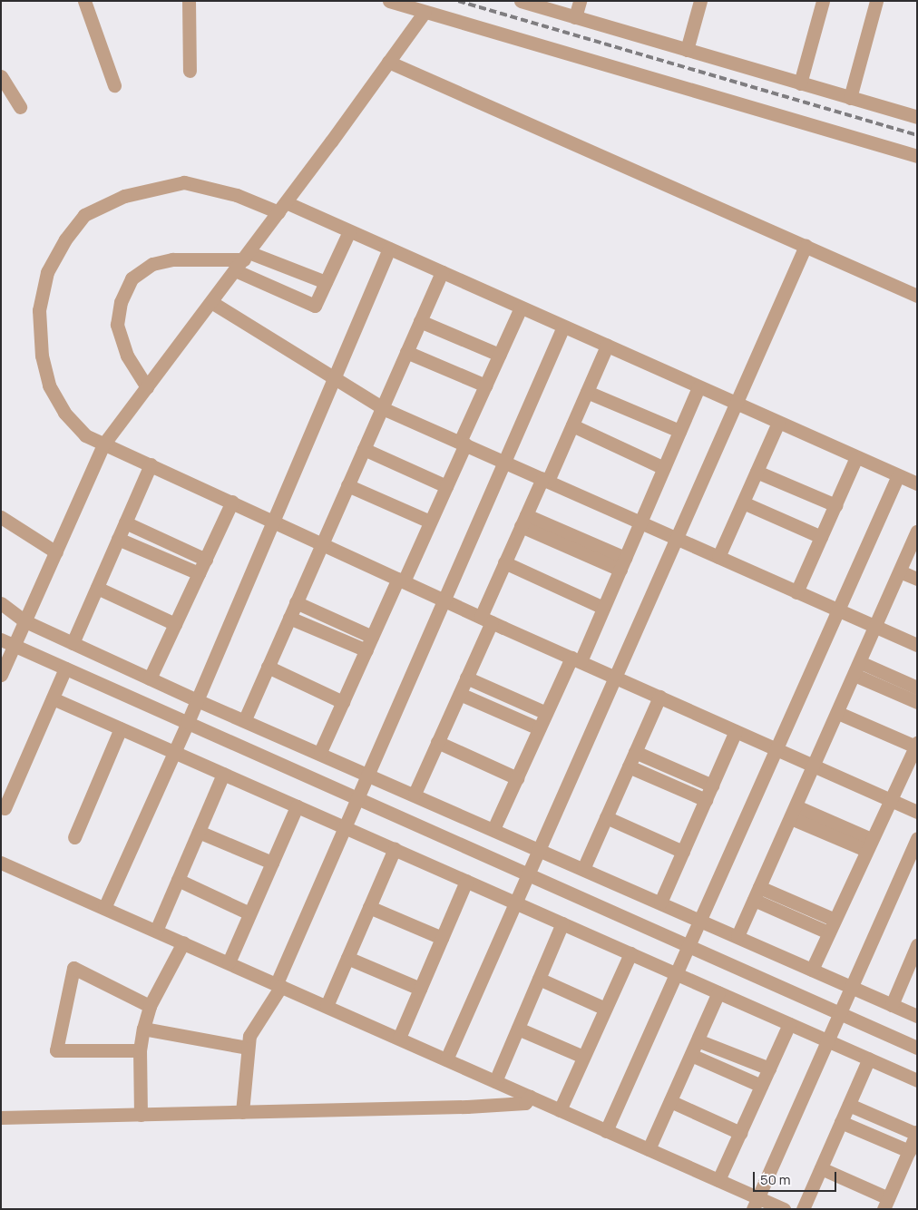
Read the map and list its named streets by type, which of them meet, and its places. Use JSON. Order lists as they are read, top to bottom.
{
  "scale_bar": "50 m"
}
